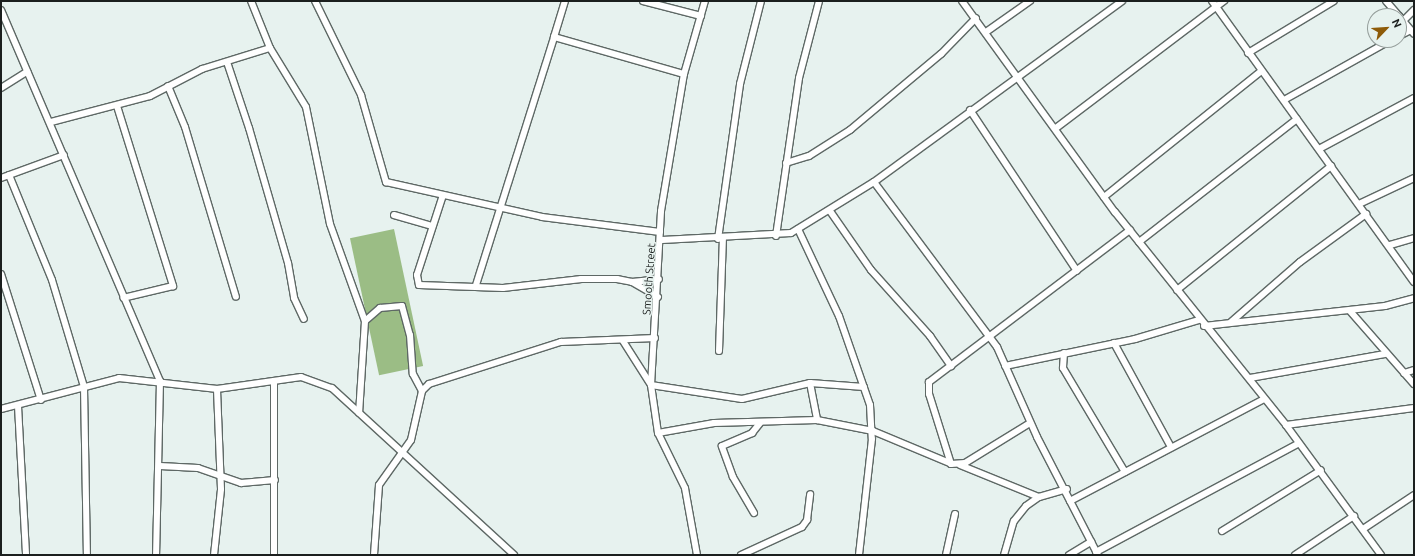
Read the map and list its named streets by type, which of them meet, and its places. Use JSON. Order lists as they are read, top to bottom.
{
  "streets": {
    "street": ["Smooth Street"]
  },
  "north": "top right"
}
